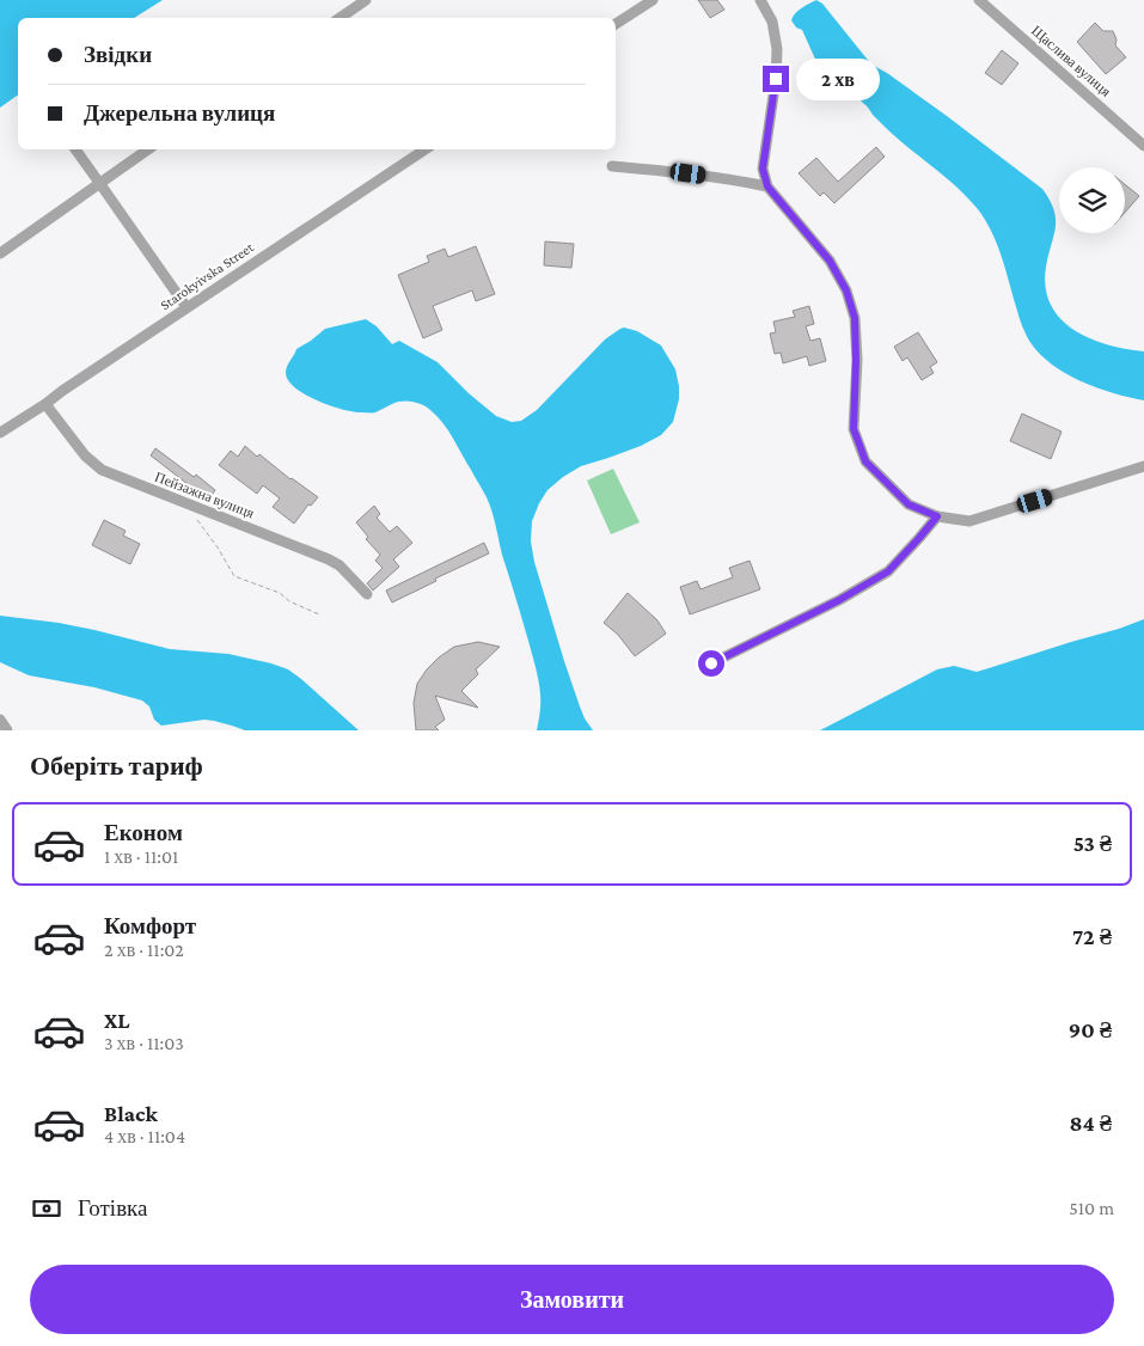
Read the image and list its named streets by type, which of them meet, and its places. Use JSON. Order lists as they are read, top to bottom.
{
  "streets": {
    "street": ["Щаслива вулиця", "Starokyivska Street", "Пейзажна вулиця"]
  },
  "crossings": [
    ["Starokyivska Street", "Пейзажна вулиця"]
  ],
  "page": {
    "banner": ["Звідки", "Джерельна вулиця"],
    "bubble": "2 хв",
    "heading": "Оберіть тариф",
    "list": [
      {
        "name": "Економ",
        "note": "1 хв · 11:01",
        "value": "53 ₴"
      },
      {
        "name": "Комфорт",
        "note": "2 хв · 11:02",
        "value": "72 ₴"
      },
      {
        "name": "XL",
        "note": "3 хв · 11:03",
        "value": "90 ₴"
      },
      {
        "name": "Black",
        "note": "4 хв · 11:04",
        "value": "84 ₴"
      }
    ],
    "pay": ["Готівка", "510 m"],
    "buttons": "Замовити"
  }
}
